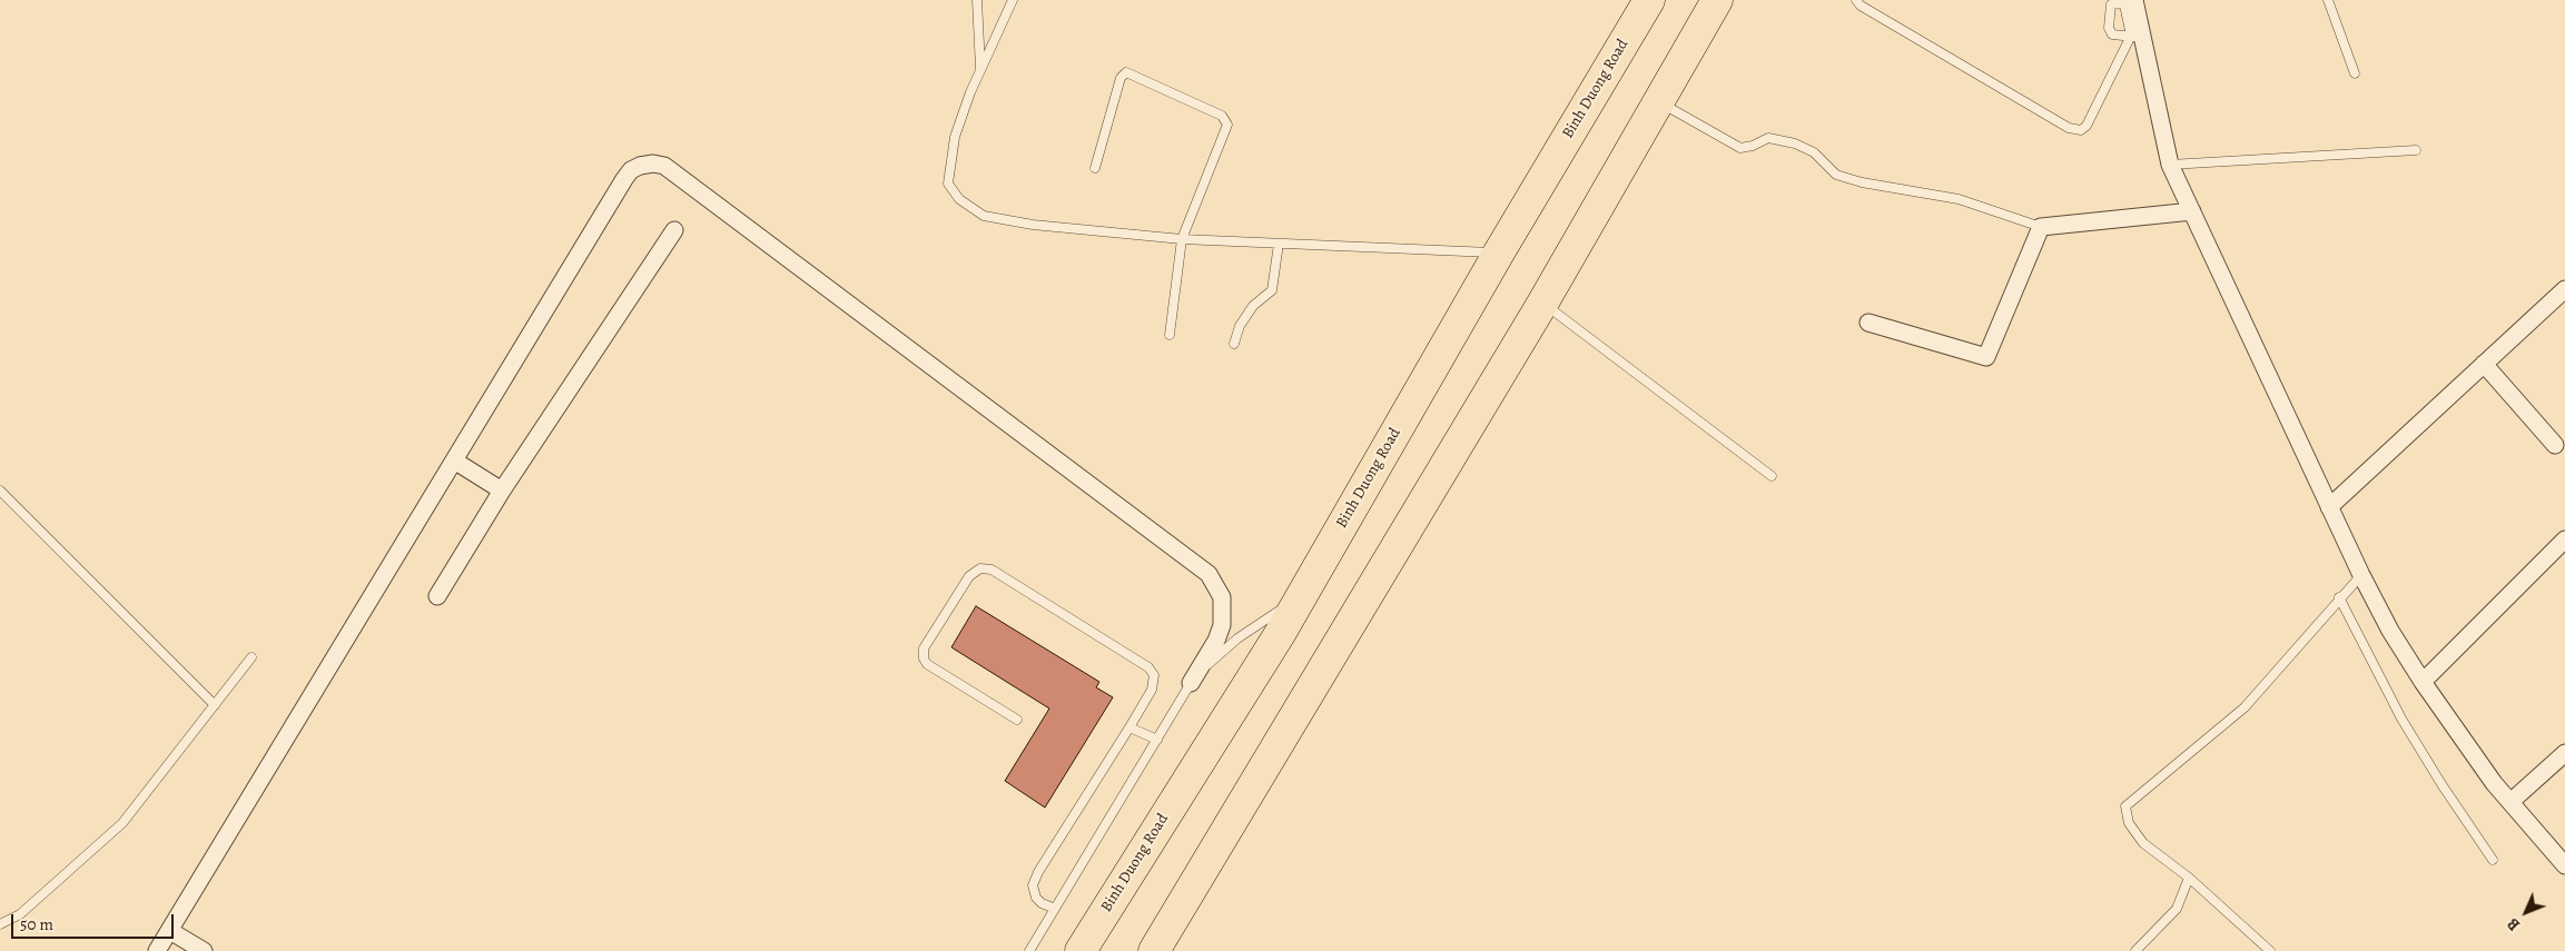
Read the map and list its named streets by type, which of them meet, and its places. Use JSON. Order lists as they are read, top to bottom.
{
  "streets": {
    "highway": ["Binh Duong Road"]
  },
  "scale_bar": "50 m",
  "north": "bottom left"
}
